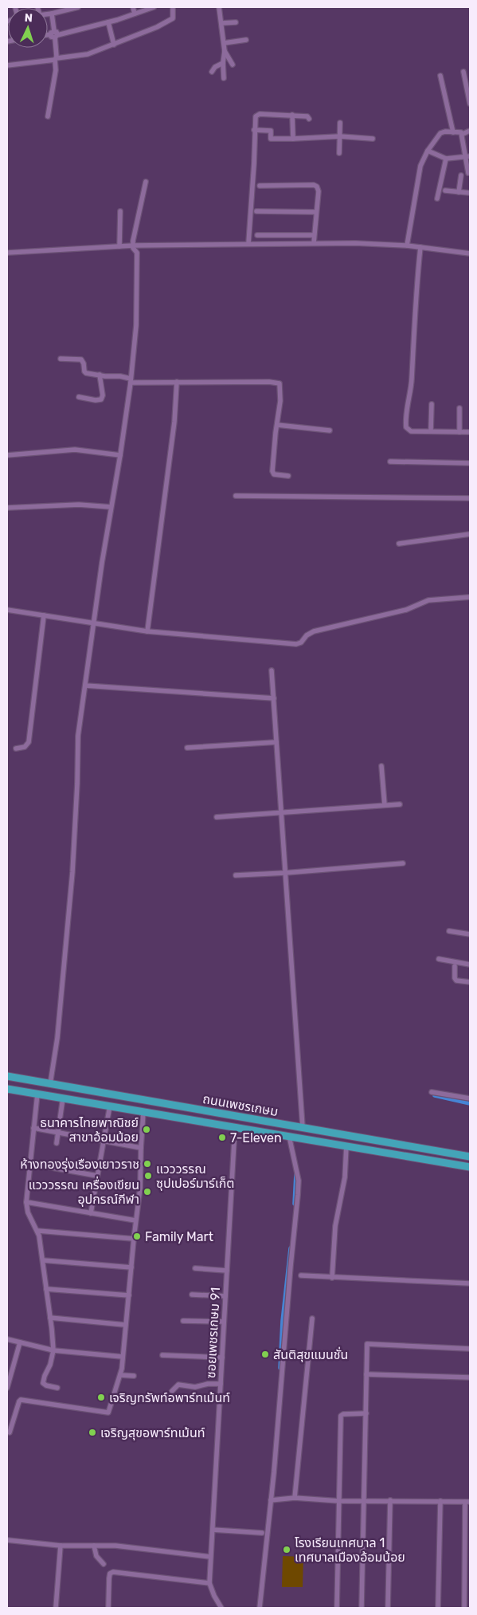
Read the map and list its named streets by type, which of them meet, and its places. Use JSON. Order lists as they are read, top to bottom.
{
  "streets": {
    "main road": ["ถนนเพชรเกษม"],
    "street": ["ซอยเพชรเกษม 91"]
  },
  "crossings": [
    ["ถนนเพชรเกษม", "ซอยเพชรเกษม 91"]
  ],
  "places": [
    "ธนาคารไทยพาณิชย์ สาขาอ้อมน้อย",
    "7-Eleven",
    "ห้างทองรุ่งเรืองเยาวราช",
    "แวววรรณ ซุปเปอร์มาร์เก็ต",
    "แวววรรณ เครื่องเขียน อุปกรณ์กีฬา",
    "Family Mart",
    "สันติสุขแมนชั่น",
    "เจริญทรัพท์อพาร์ทเม้นท์",
    "เจริญสุขอพาร์ทเม้นท์",
    "โรงเรียนเทศบาล 1 เทศบาลเมืองอ้อมน้อย"
  ],
  "north": "top"
}
